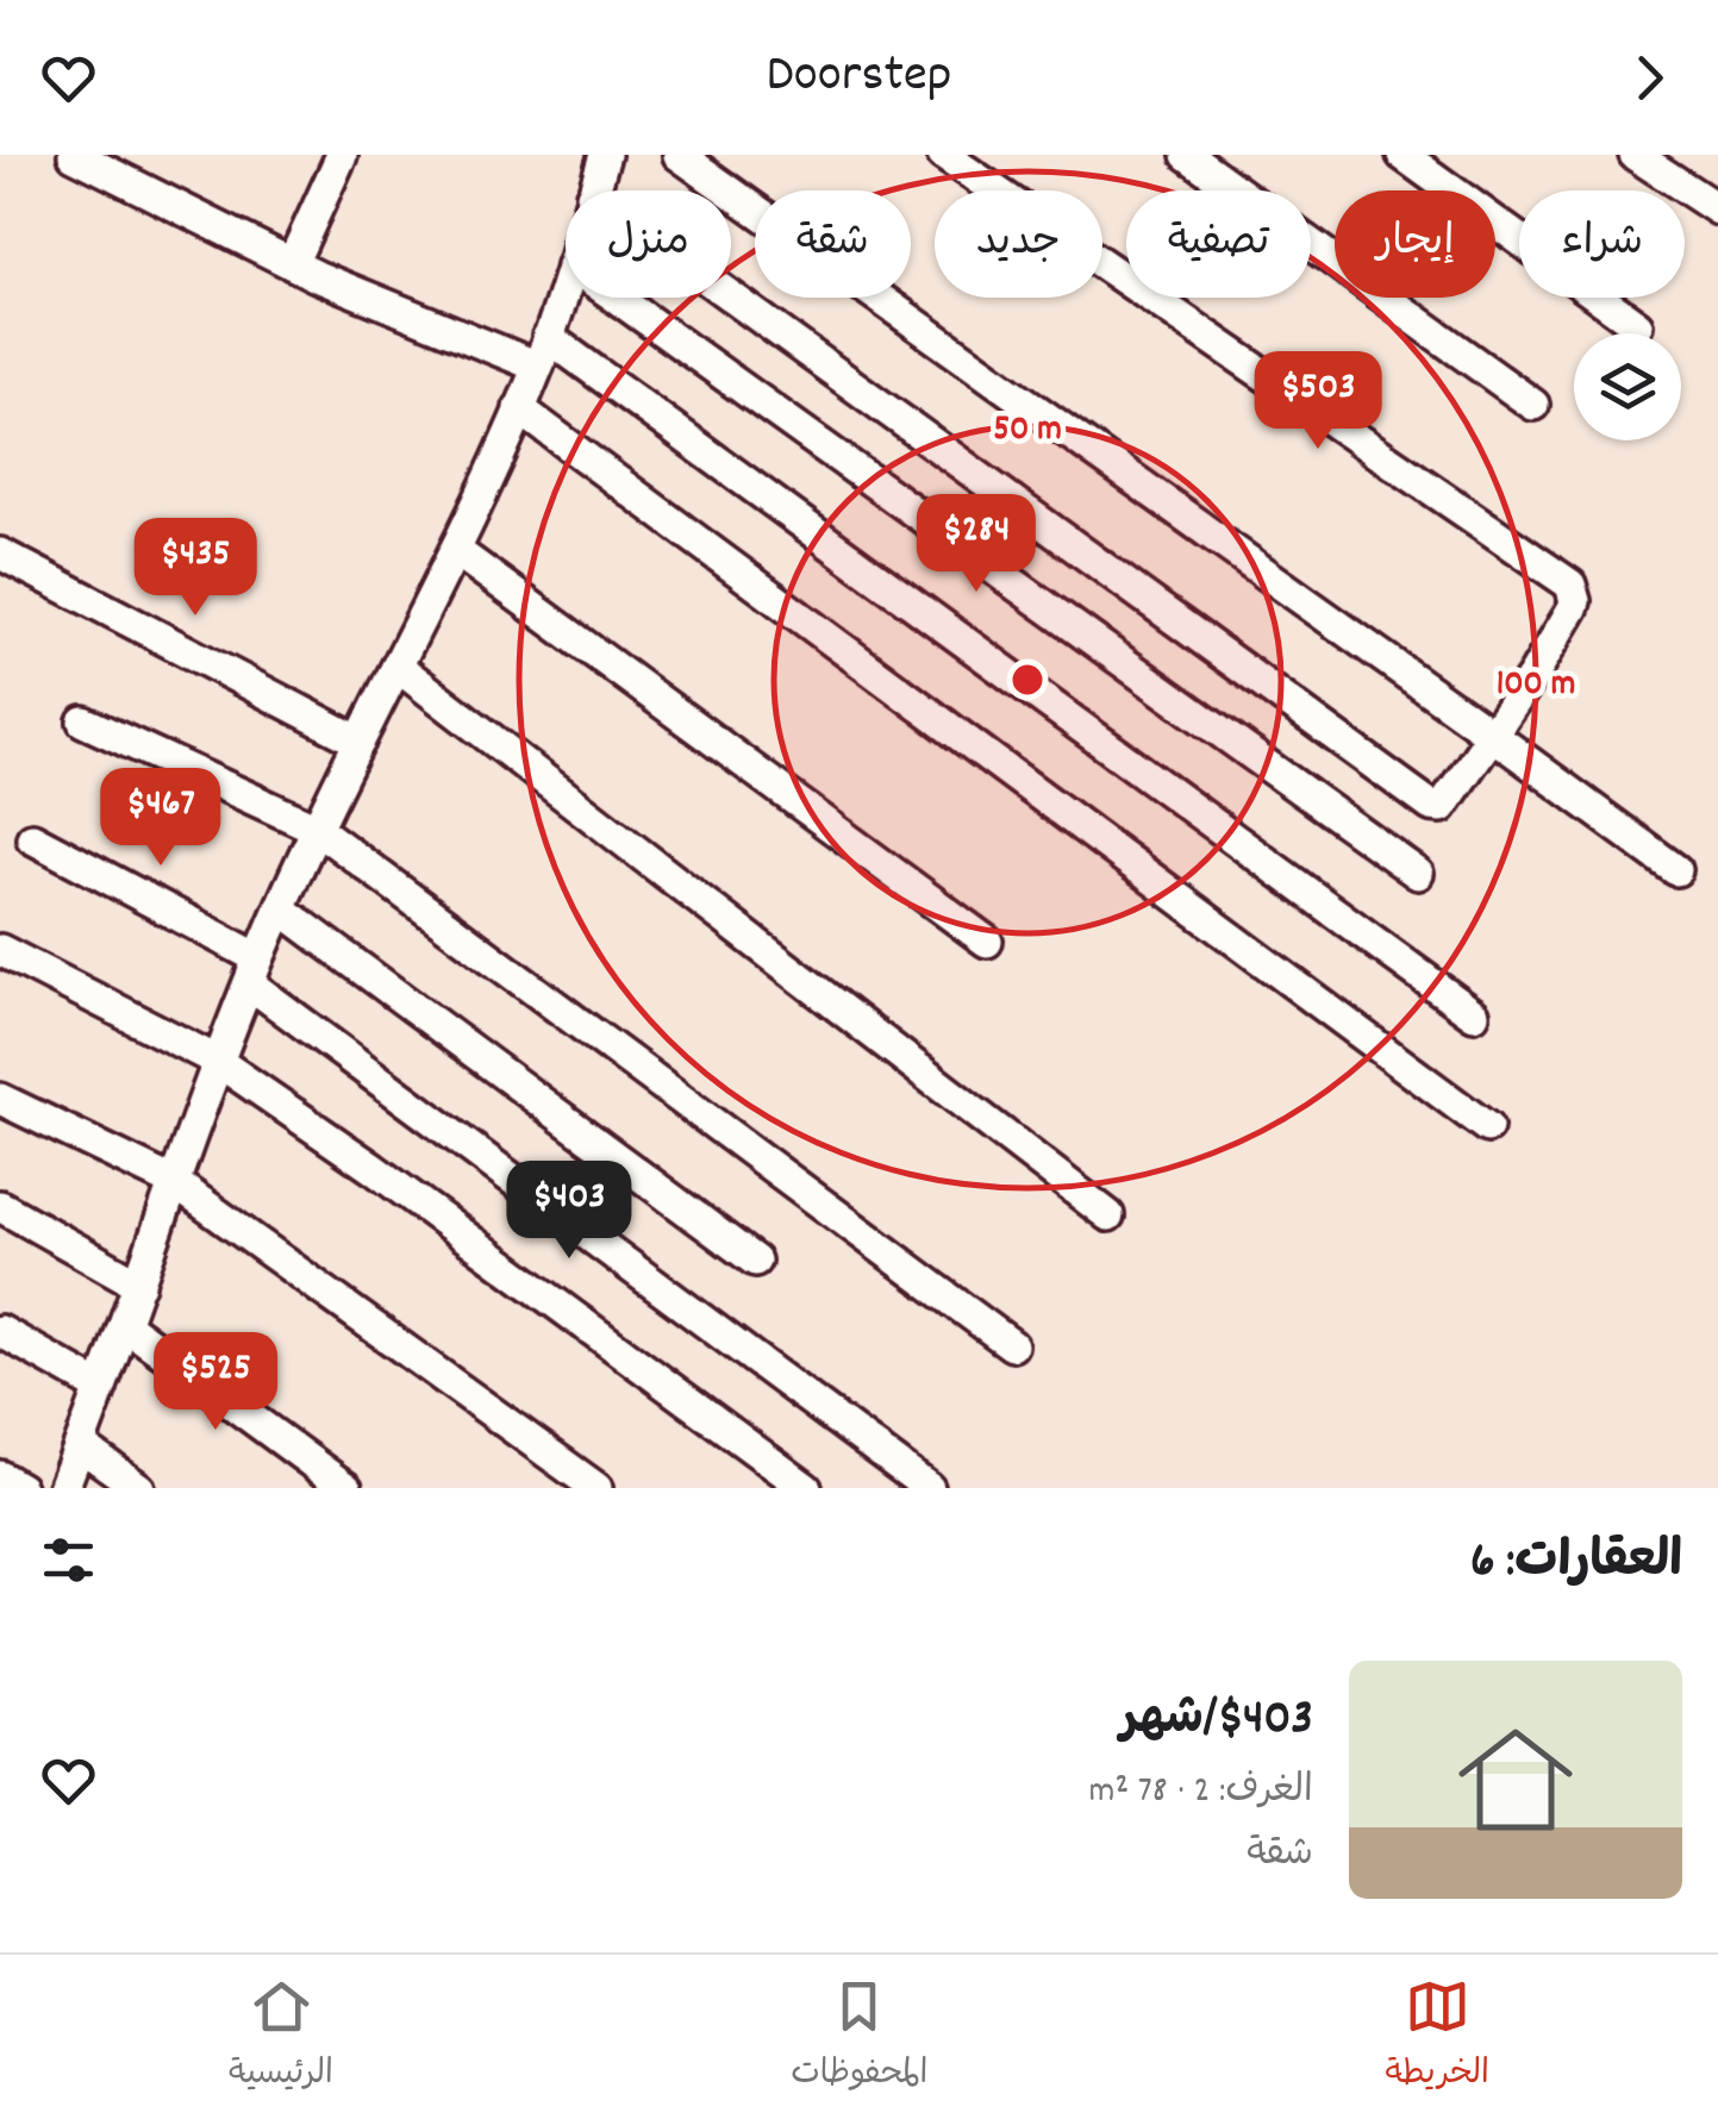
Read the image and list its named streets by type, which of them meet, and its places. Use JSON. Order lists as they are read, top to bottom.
{
  "page": {
    "header": "Doorstep",
    "chip": [
      "شراء",
      "إيجار",
      "تصفية",
      "جديد",
      "شقة",
      "منزل"
    ],
    "price": [
      "$503",
      "$284",
      "$435",
      "$467",
      "$403",
      "$525"
    ],
    "heading": "العقارات: 6",
    "list": [
      {
        "name": "$403/شهر",
        "note": "الغرف: 2 · 78 m² · شقة"
      }
    ],
    "tabs": ["الخريطة", "المحفوظات", "الرئيسية"]
  },
  "rings": ["50 m", "100 m"]
}
